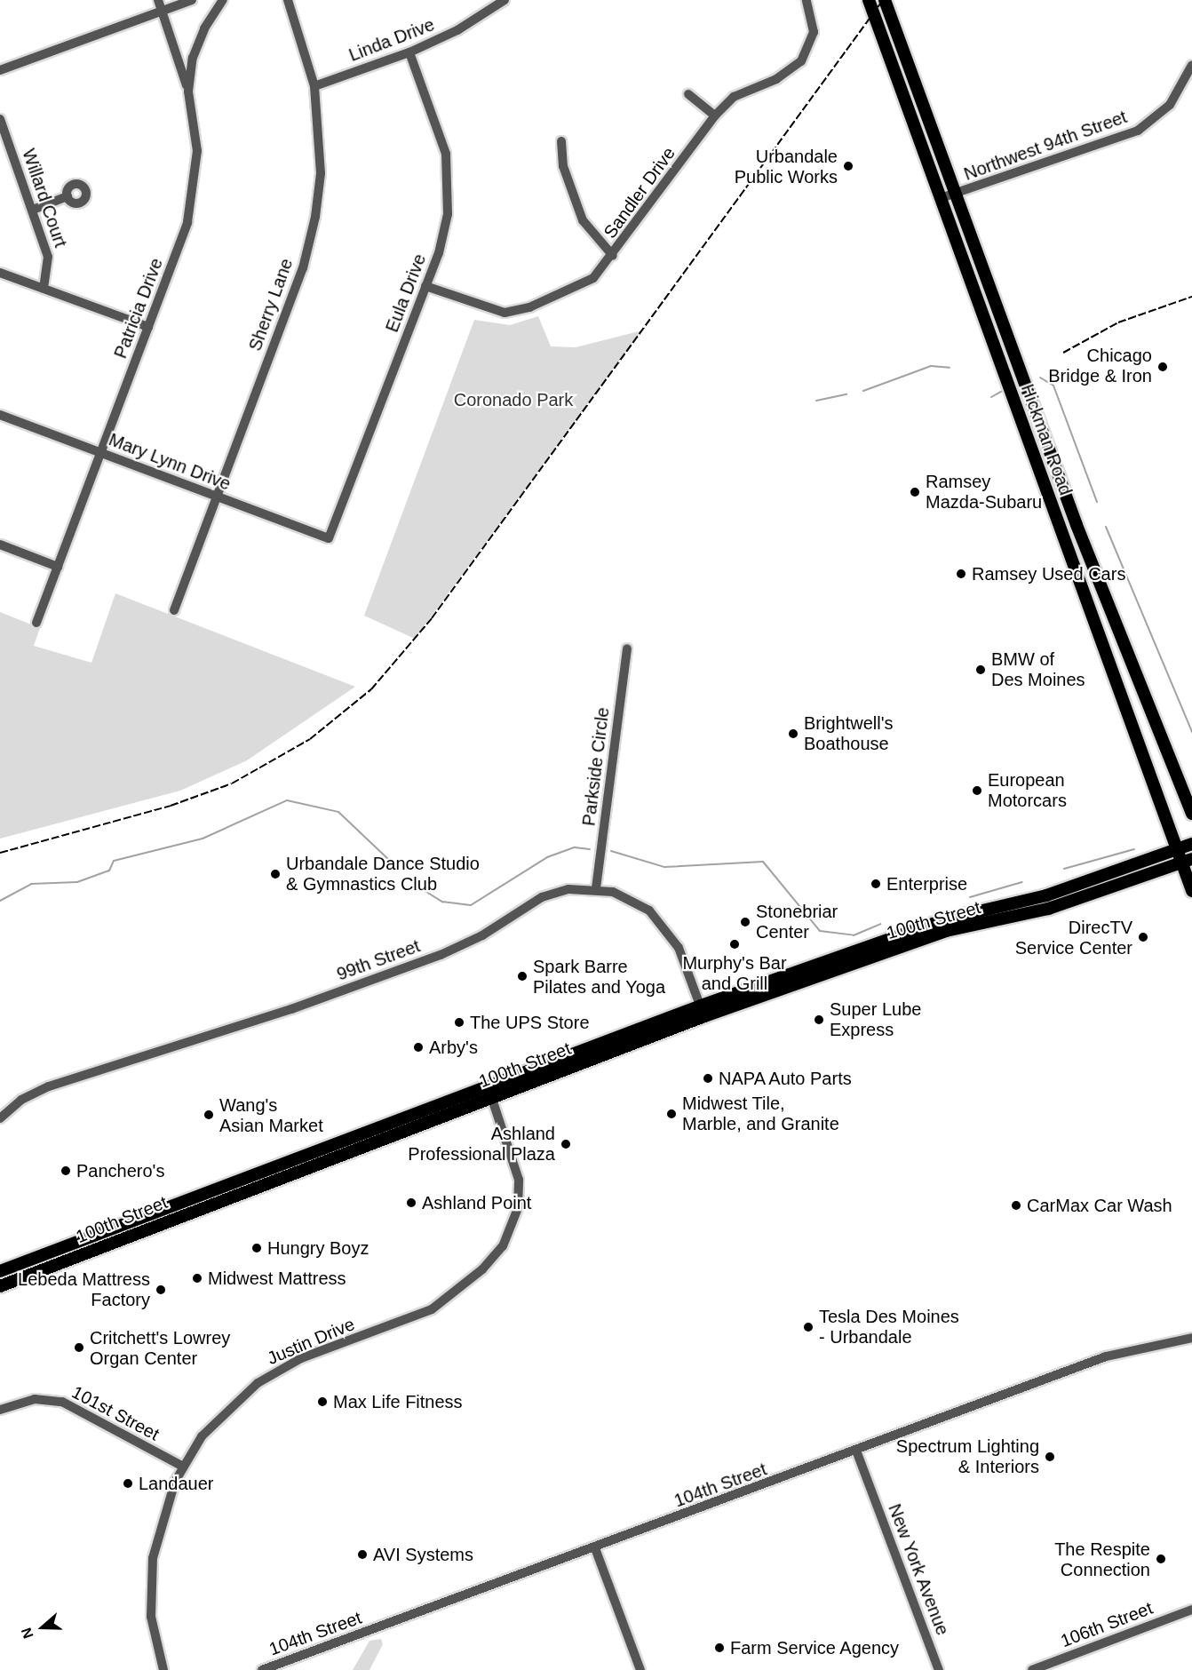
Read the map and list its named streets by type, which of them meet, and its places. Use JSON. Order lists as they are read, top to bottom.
{
  "streets": {
    "main road": ["Hickman Road", "100th Street"],
    "street": [
      "Linda Drive",
      "Northwest 94th Street",
      "Sandler Drive",
      "Willard Court",
      "Eula Drive",
      "Sherry Lane",
      "Patricia Drive",
      "Mary Lynn Drive",
      "Parkside Circle",
      "99th Street",
      "Justin Drive",
      "101st Street",
      "104th Street",
      "New York Avenue",
      "106th Street"
    ]
  },
  "crossings": [
    ["Linda Drive", "Eula Drive"],
    ["Linda Drive", "Sherry Lane"],
    ["Northwest 94th Street", "Hickman Road"],
    ["Sandler Drive", "Eula Drive"],
    ["Eula Drive", "Mary Lynn Drive"],
    ["Sherry Lane", "Mary Lynn Drive"],
    ["Patricia Drive", "Mary Lynn Drive"],
    ["Hickman Road", "100th Street"],
    ["Parkside Circle", "99th Street"],
    ["100th Street", "99th Street"],
    ["100th Street", "Justin Drive"],
    ["Justin Drive", "101st Street"],
    ["104th Street", "New York Avenue"]
  ],
  "parks": ["Coronado Park"],
  "places": [
    "Urbandale Public Works",
    "Chicago Bridge & Iron",
    "Ramsey Mazda-Subaru",
    "Ramsey Used Cars",
    "BMW of Des Moines",
    "Brightwell's Boathouse",
    "European Motorcars",
    "Urbandale Dance Studio & Gymnastics Club",
    "Enterprise",
    "Stonebriar Center",
    "DirecTV Service Center",
    "Murphy's Bar and Grill",
    "Spark Barre Pilates and Yoga",
    "Super Lube Express",
    "The UPS Store",
    "Arby's",
    "NAPA Auto Parts",
    "Midwest Tile, Marble, and Granite",
    "Wang's Asian Market",
    "Ashland Professional Plaza",
    "Panchero's",
    "Ashland Point",
    "CarMax Car Wash",
    "Hungry Boyz",
    "Midwest Mattress",
    "Lebeda Mattress Factory",
    "Tesla Des Moines - Urbandale",
    "Critchett's Lowrey Organ Center",
    "Max Life Fitness",
    "Spectrum Lighting & Interiors",
    "Landauer",
    "AVI Systems",
    "The Respite Connection",
    "Farm Service Agency"
  ],
  "north": "left"
}
